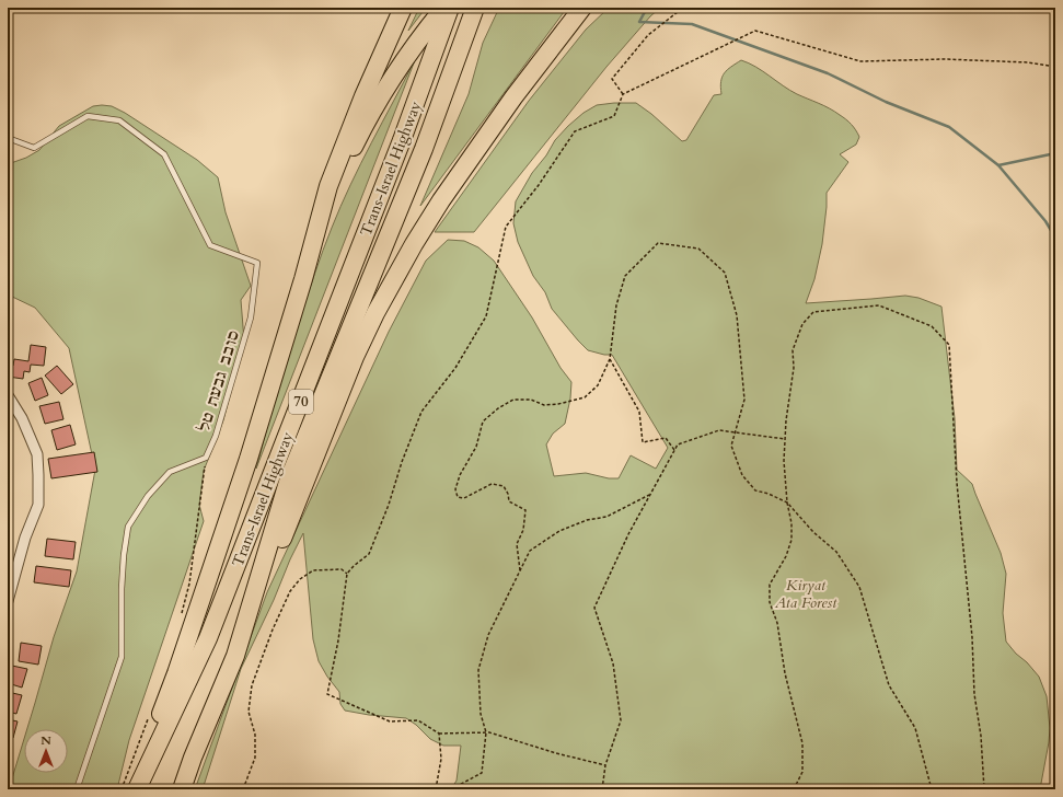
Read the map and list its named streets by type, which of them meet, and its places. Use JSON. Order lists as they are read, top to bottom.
{
  "streets": {
    "highway": ["Trans-Israel Highway", "70"],
    "lane": ["סובב גבעת טל"]
  },
  "parks": ["Kiryat Ata Forest"],
  "north": "top"
}
